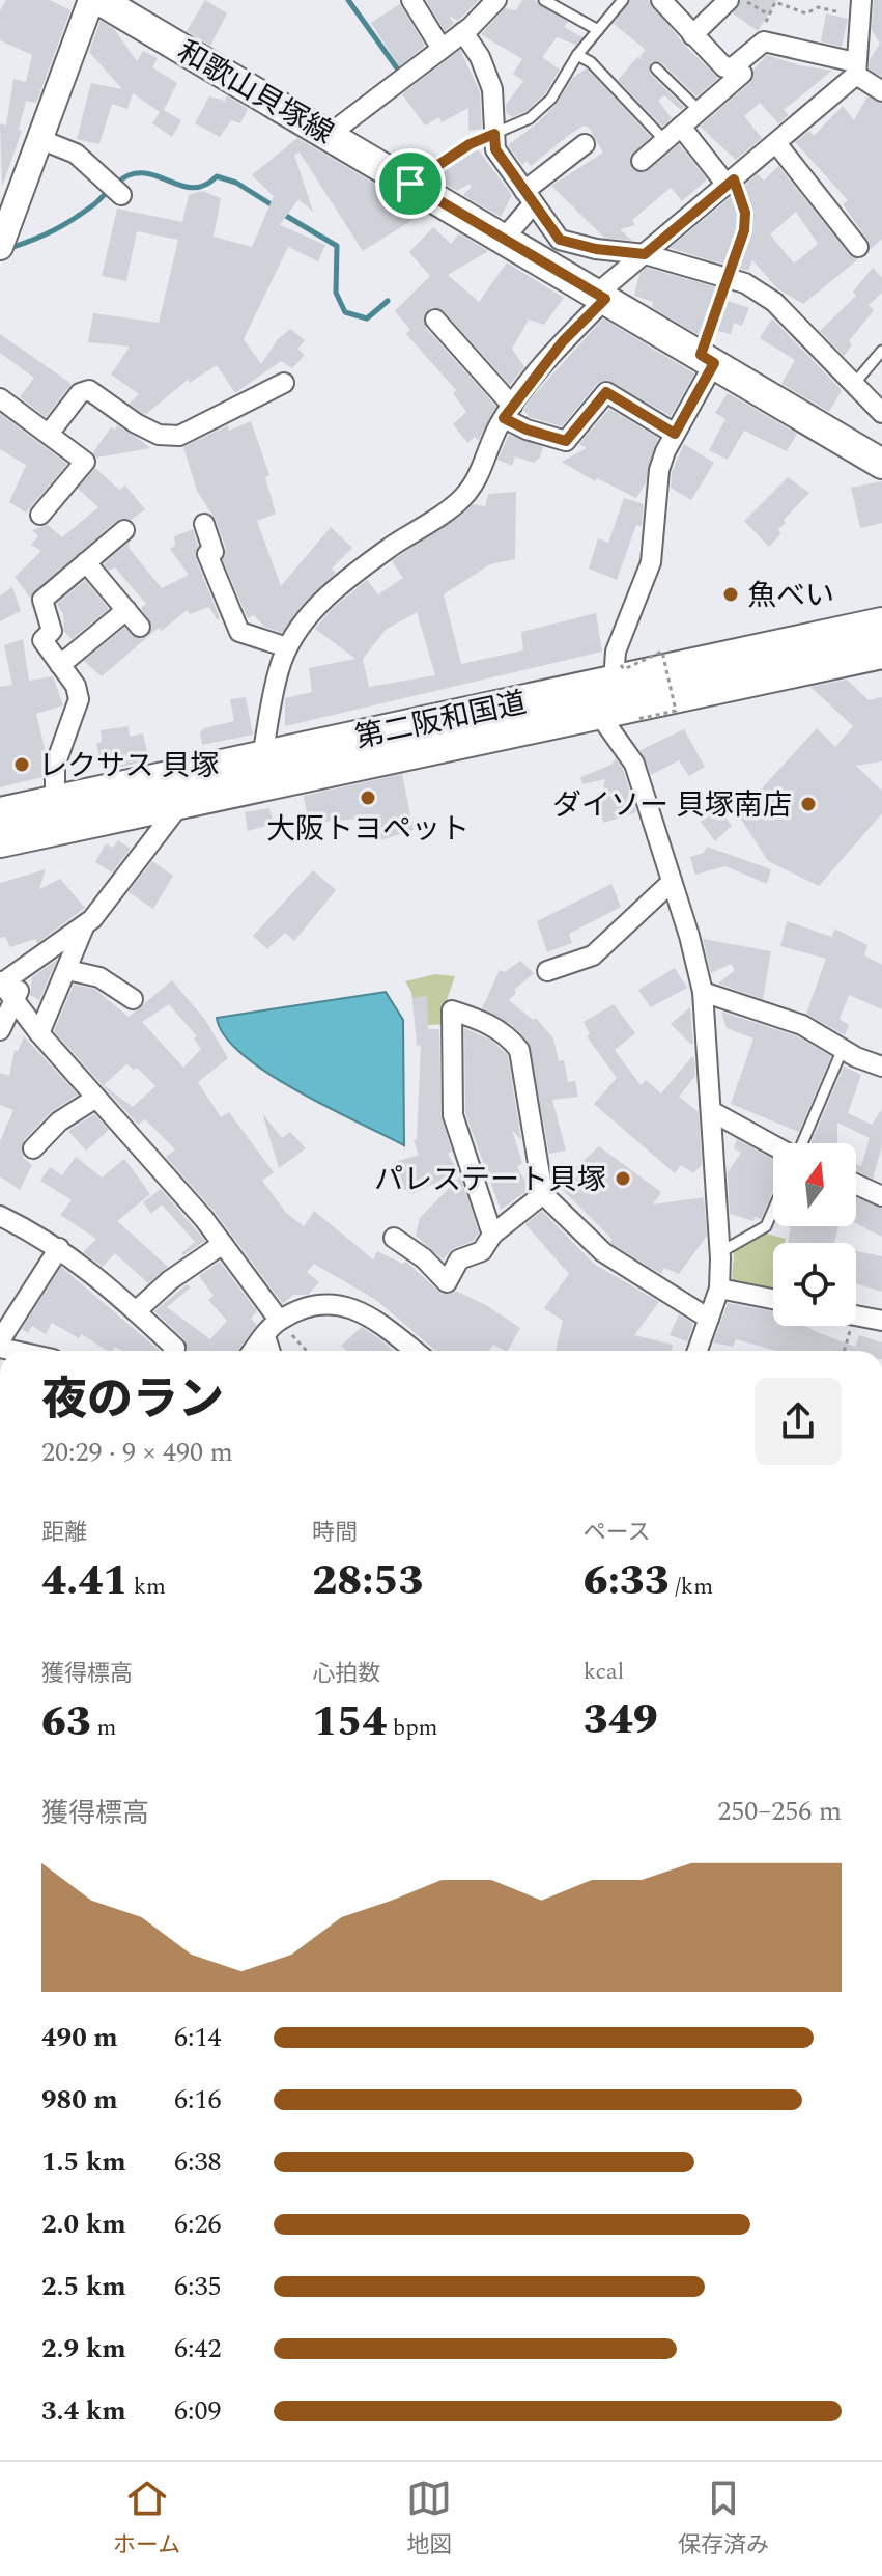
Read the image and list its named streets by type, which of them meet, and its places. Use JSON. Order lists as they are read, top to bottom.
{
  "streets": {
    "highway": ["第二阪和国道"],
    "main road": ["和歌山貝塚線"]
  },
  "places": [
    "魚べい",
    "レクサス 貝塚",
    "大阪トヨペット",
    "ダイソー 貝塚南店",
    "パレステート貝塚"
  ],
  "north": "top",
  "page": {
    "heading": ["夜のラン", "20:29 · 9 × 490 m"],
    "stats": [
      ["距離", "4.41 km"],
      ["時間", "28:53"],
      ["ペース", "6:33 /km"],
      ["獲得標高", "63 m"],
      ["心拍数", "154 bpm"],
      ["kcal", "349"]
    ],
    "chart": ["獲得標高", "250–256 m"],
    "list": [
      {
        "name": "490 m",
        "note": "6:14"
      },
      {
        "name": "980 m",
        "note": "6:16"
      },
      {
        "name": "1.5 km",
        "note": "6:38"
      },
      {
        "name": "2.0 km",
        "note": "6:26"
      },
      {
        "name": "2.5 km",
        "note": "6:35"
      },
      {
        "name": "2.9 km",
        "note": "6:42"
      },
      {
        "name": "3.4 km",
        "note": "6:09"
      }
    ],
    "tabs": ["ホーム", "地図", "保存済み"]
  }
}
